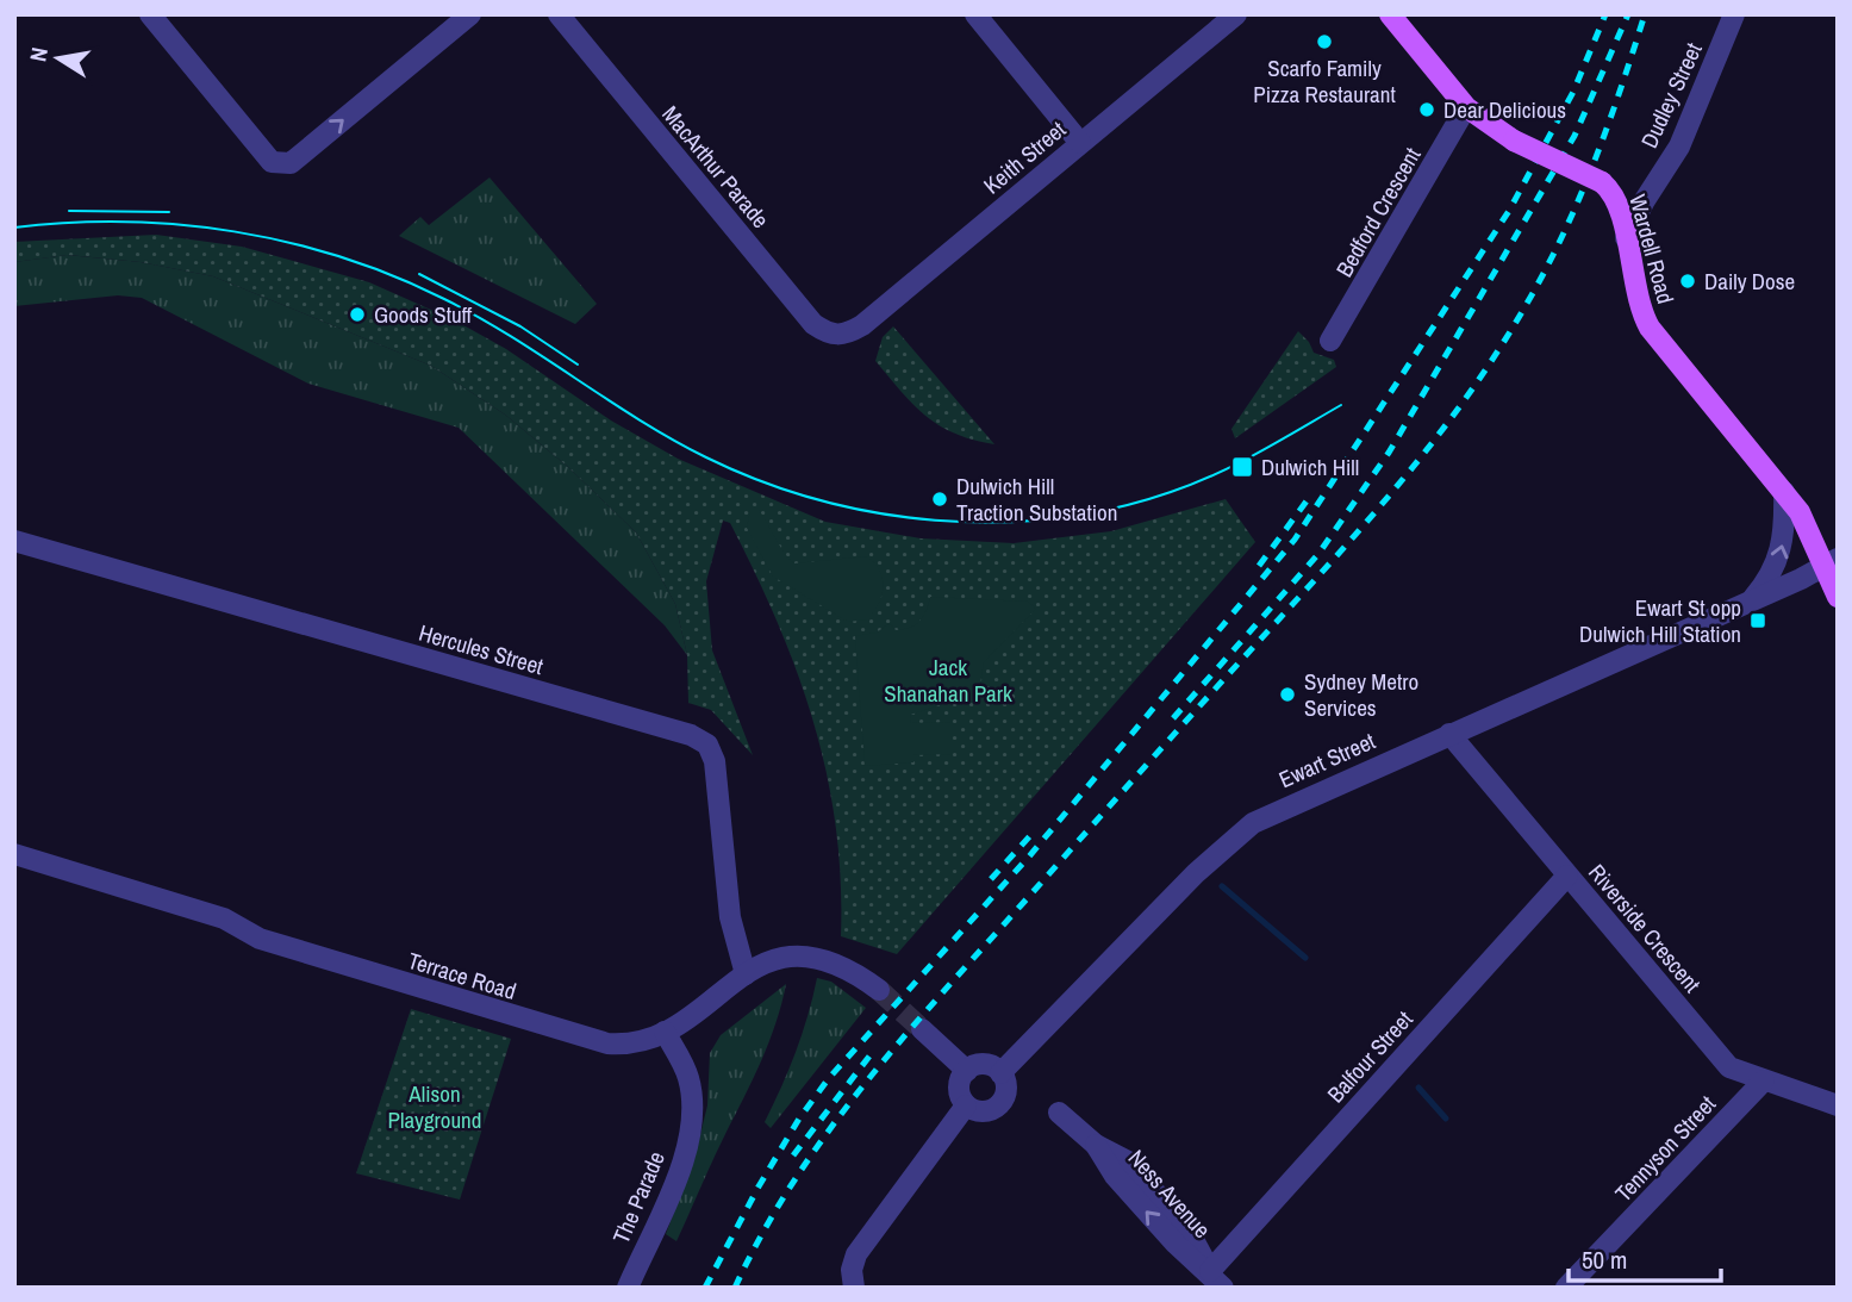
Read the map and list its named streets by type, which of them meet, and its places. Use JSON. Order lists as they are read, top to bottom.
{
  "streets": {
    "main road": ["Wardell Road"],
    "street": [
      "Dudley Street",
      "Keith Street",
      "MacArthur Parade",
      "Bedford Crescent",
      "Hercules Street",
      "Ewart Street",
      "Riverside Crescent",
      "Terrace Road",
      "Balfour Street",
      "Tennyson Street",
      "Ness Avenue",
      "The Parade"
    ]
  },
  "crossings": [
    ["Dudley Street", "Wardell Road"],
    ["Keith Street", "MacArthur Parade"],
    ["Bedford Crescent", "Wardell Road"],
    ["Wardell Road", "Ewart Street"],
    ["Hercules Street", "Terrace Road"],
    ["Ewart Street", "Riverside Crescent"],
    ["Riverside Crescent", "Balfour Street"],
    ["Riverside Crescent", "Tennyson Street"],
    ["Terrace Road", "The Parade"],
    ["Balfour Street", "Ness Avenue"]
  ],
  "parks": ["Jack Shanahan Park", "Alison Playground"],
  "places": {
    "other": [
      "Scarfo Family Pizza Restaurant",
      "Dear Delicious",
      "Daily Dose",
      "Goods Stuff",
      "Dulwich Hill Traction Substation",
      "Sydney Metro Services"
    ],
    "transit": ["Dulwich Hill", "Ewart St opp Dulwich Hill Station"]
  },
  "scale_bar": "50 m",
  "north": "left"
}
